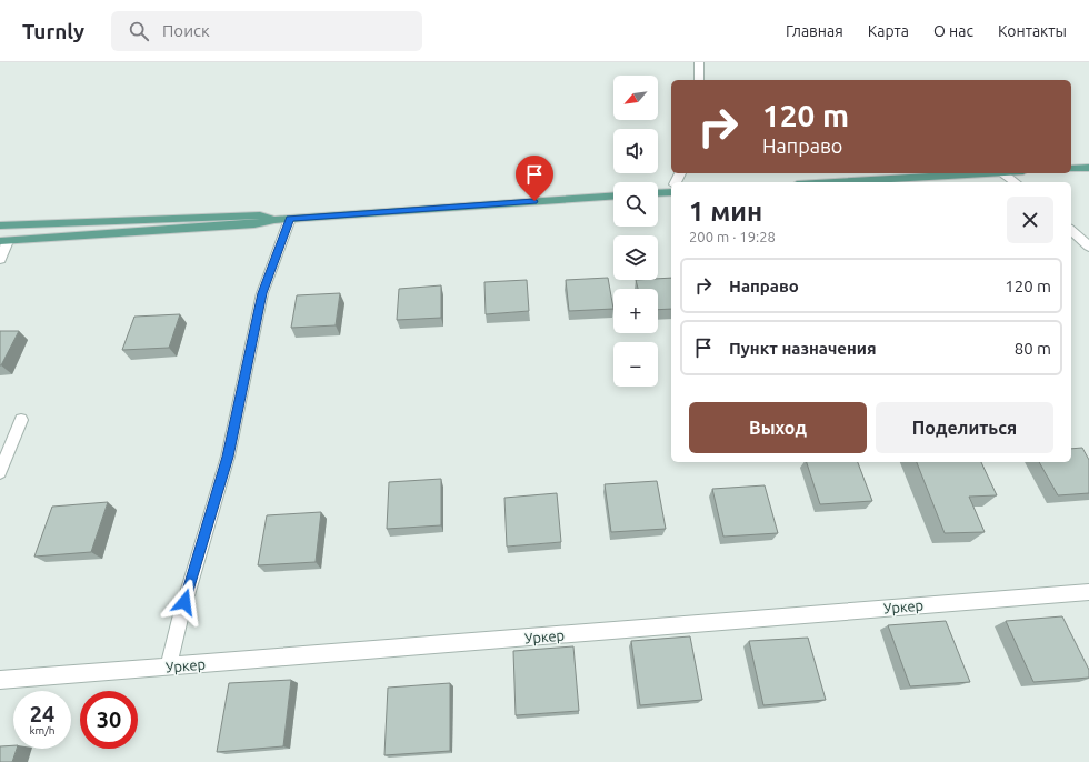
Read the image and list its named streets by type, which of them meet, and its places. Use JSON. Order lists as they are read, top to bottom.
{
  "streets": {
    "street": ["Уркер"]
  },
  "north": "bottom left",
  "page": {
    "header": "Turnly",
    "search": "Поиск",
    "nav": [
      "Главная",
      "Карта",
      "О нас",
      "Контакты"
    ],
    "map_buttons": ["+", "−"],
    "turn": ["120 m", "Направо"],
    "heading": ["1 мин", "200 m · 19:28"],
    "list": [
      {
        "name": "Направо",
        "value": "120 m"
      },
      {
        "name": "Пункт назначения",
        "value": "80 m"
      }
    ],
    "buttons": ["Выход", "Поделиться"],
    "speed": "24 km/h",
    "limit": "30"
  }
}
